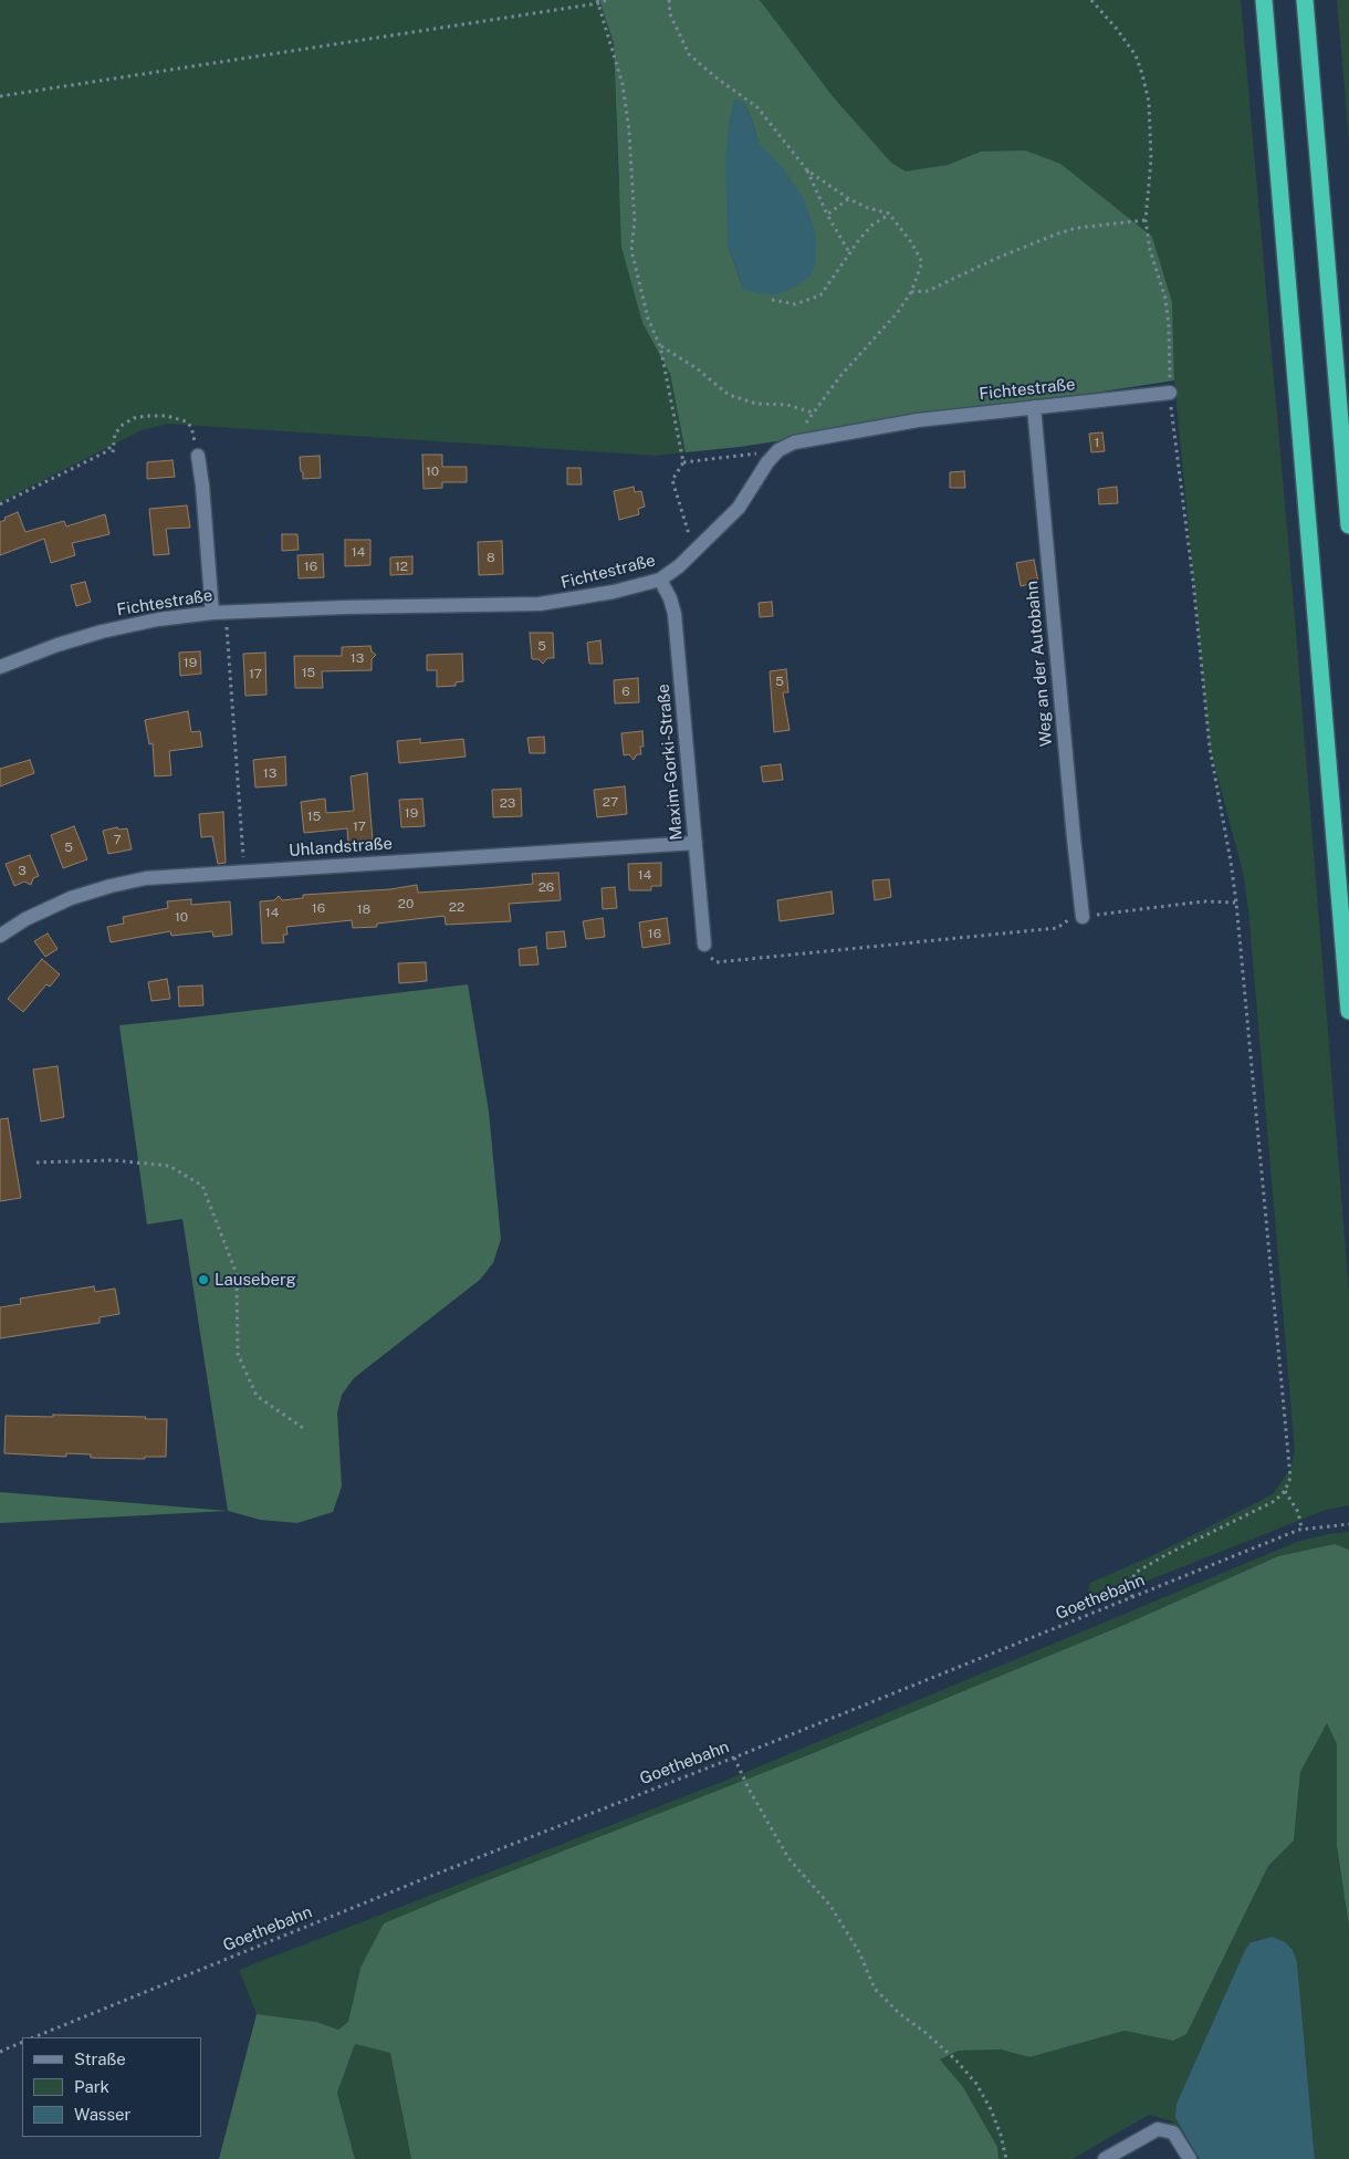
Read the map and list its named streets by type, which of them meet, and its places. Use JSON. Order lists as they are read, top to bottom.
{
  "streets": {
    "street": [
      "Fichtestraße",
      "Weg an der Autobahn",
      "Maxim-Gorki-Straße",
      "Uhlandstraße"
    ],
    "path": ["Goethebahn"]
  },
  "crossings": [
    ["Fichtestraße", "Weg an der Autobahn"],
    ["Fichtestraße", "Maxim-Gorki-Straße"],
    ["Maxim-Gorki-Straße", "Uhlandstraße"]
  ],
  "places": ["Lauseberg"],
  "house_numbers": [
    "1",
    "10",
    "14",
    "8",
    "16",
    "12",
    "5",
    "13",
    "19",
    "15",
    "17",
    "5",
    "6",
    "13",
    "27",
    "23",
    "19",
    "15",
    "17",
    "7",
    "5",
    "3",
    "14",
    "26",
    "20",
    "22",
    "16",
    "18",
    "14",
    "10",
    "16"
  ],
  "legend": ["Straße", "Park", "Wasser"]
}
